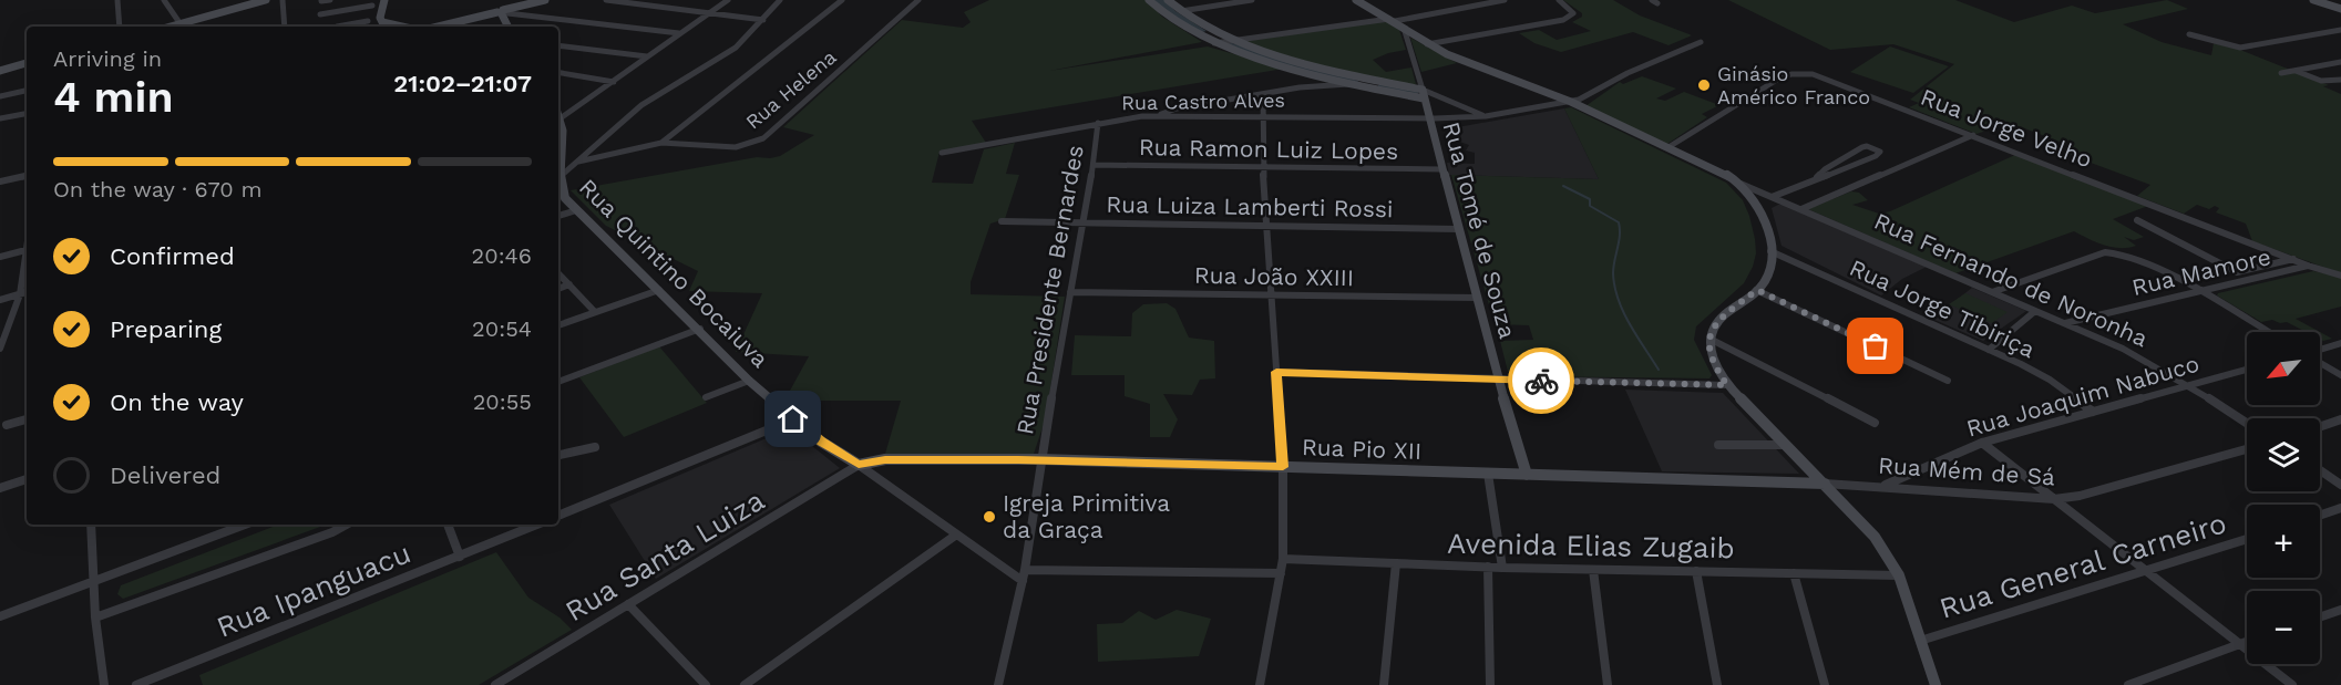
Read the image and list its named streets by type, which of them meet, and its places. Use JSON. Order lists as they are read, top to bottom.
{
  "streets": {
    "street": [
      "Rua Helena",
      "Rua Castro Alves",
      "Rua Jorge Velho",
      "Rua Ramon Luiz Lopes",
      "Rua Luiza Lamberti Rossi",
      "Rua Tomé de Souza",
      "Rua Mamore",
      "Rua Quintino Bocaiuva",
      "Rua João XXIII",
      "Rua Fernando de Noronha",
      "Rua Presidente Bernardes",
      "Rua Jorge Tibiriça",
      "Rua Joaquim Nabuco",
      "Rua Pio XII",
      "Rua Mém de Sá",
      "Avenida Elias Zugaib",
      "Rua Santa Luiza",
      "Rua General Carneiro",
      "Rua Ipanguacu"
    ]
  },
  "crossings": [
    ["Rua Castro Alves", "Rua Tomé de Souza"],
    ["Rua Castro Alves", "Rua Presidente Bernardes"],
    ["Rua Jorge Velho", "Rua Mamore"],
    ["Rua Ramon Luiz Lopes", "Rua Tomé de Souza"],
    ["Rua Ramon Luiz Lopes", "Rua Presidente Bernardes"],
    ["Rua Luiza Lamberti Rossi", "Rua Tomé de Souza"],
    ["Rua Luiza Lamberti Rossi", "Rua Presidente Bernardes"],
    ["Rua Tomé de Souza", "Rua João XXIII"],
    ["Rua Tomé de Souza", "Rua Pio XII"],
    ["Rua Mamore", "Rua Fernando de Noronha"],
    ["Rua Quintino Bocaiuva", "Rua Presidente Bernardes"],
    ["Rua Quintino Bocaiuva", "Rua Pio XII"],
    ["Rua Quintino Bocaiuva", "Rua Santa Luiza"],
    ["Rua João XXIII", "Rua Presidente Bernardes"],
    ["Rua Fernando de Noronha", "Rua Joaquim Nabuco"],
    ["Rua Presidente Bernardes", "Rua Pio XII"],
    ["Rua Jorge Tibiriça", "Rua Joaquim Nabuco"],
    ["Rua Joaquim Nabuco", "Rua Mém de Sá"],
    ["Rua Pio XII", "Rua Mém de Sá"],
    ["Rua Pio XII", "Rua Santa Luiza"]
  ],
  "places": ["Ginásio Américo Franco", "Igreja Primitiva da Graça"],
  "north": "bottom left",
  "page": {
    "heading": ["4 min", "Arriving in", "21:02–21:07"],
    "bar": "On the way · 670 m",
    "list": [
      ["Confirmed", "20:46"],
      ["Preparing", "20:54"],
      ["On the way", "20:55"],
      "Delivered"
    ],
    "map_buttons": ["+", "−"]
  }
}
